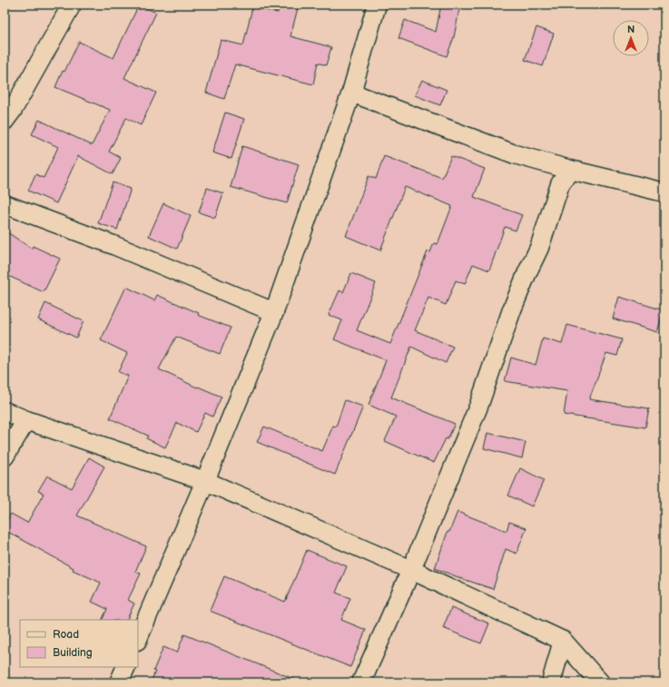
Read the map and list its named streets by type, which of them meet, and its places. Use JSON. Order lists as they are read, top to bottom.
{
  "legend": ["Road", "Building"],
  "north": "top"
}
